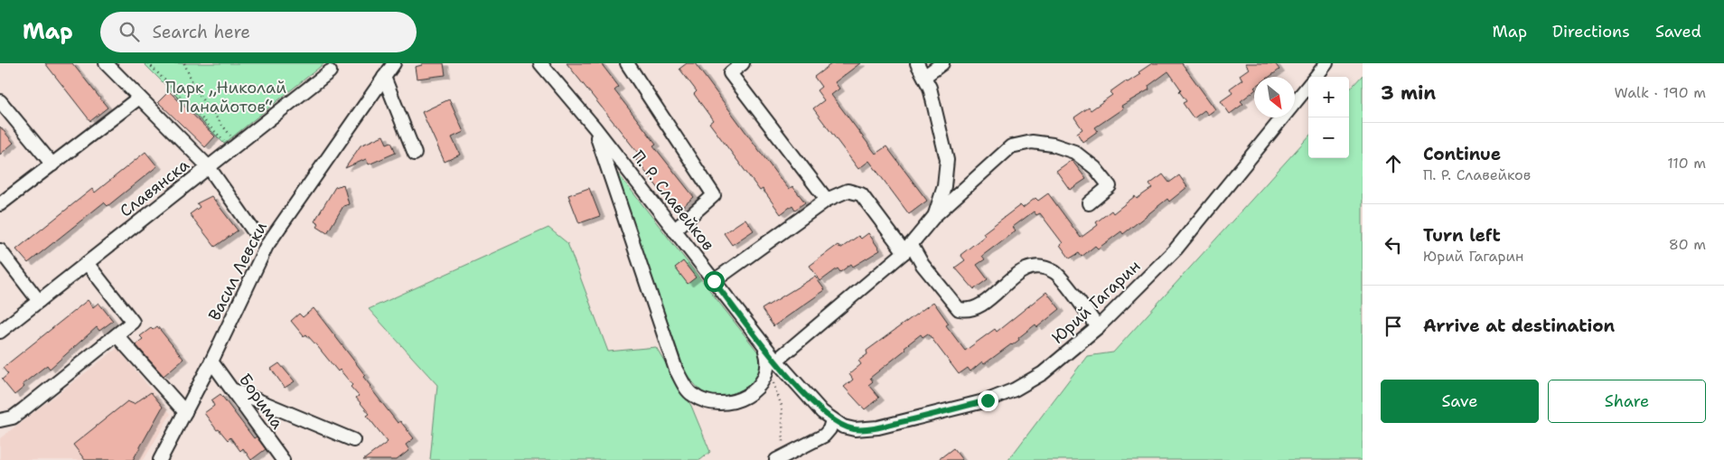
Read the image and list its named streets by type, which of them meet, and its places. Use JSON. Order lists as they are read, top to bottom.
{
  "streets": {
    "street": [
      "Славянска",
      "П. Р. Славейков",
      "Васил Левски",
      "Юрий Гагарин",
      "Борима"
    ]
  },
  "crossings": [
    ["П. Р. Славейков", "Юрий Гагарин"],
    ["Васил Левски", "Борима"]
  ],
  "parks": ["Парк „Николай Панайотов“"],
  "north": "bottom right",
  "page": {
    "header": "Map",
    "search": "Search here",
    "nav": ["Map", "Directions", "Saved"],
    "heading": ["3 min", "Walk · 190 m"],
    "map_buttons": ["+", "−"],
    "list": [
      ["Continue", "П. Р. Славейков", "110 m"],
      ["Turn left", "Юрий Гагарин", "80 m"],
      "Arrive at destination"
    ],
    "buttons": ["Save", "Share"]
  }
}
